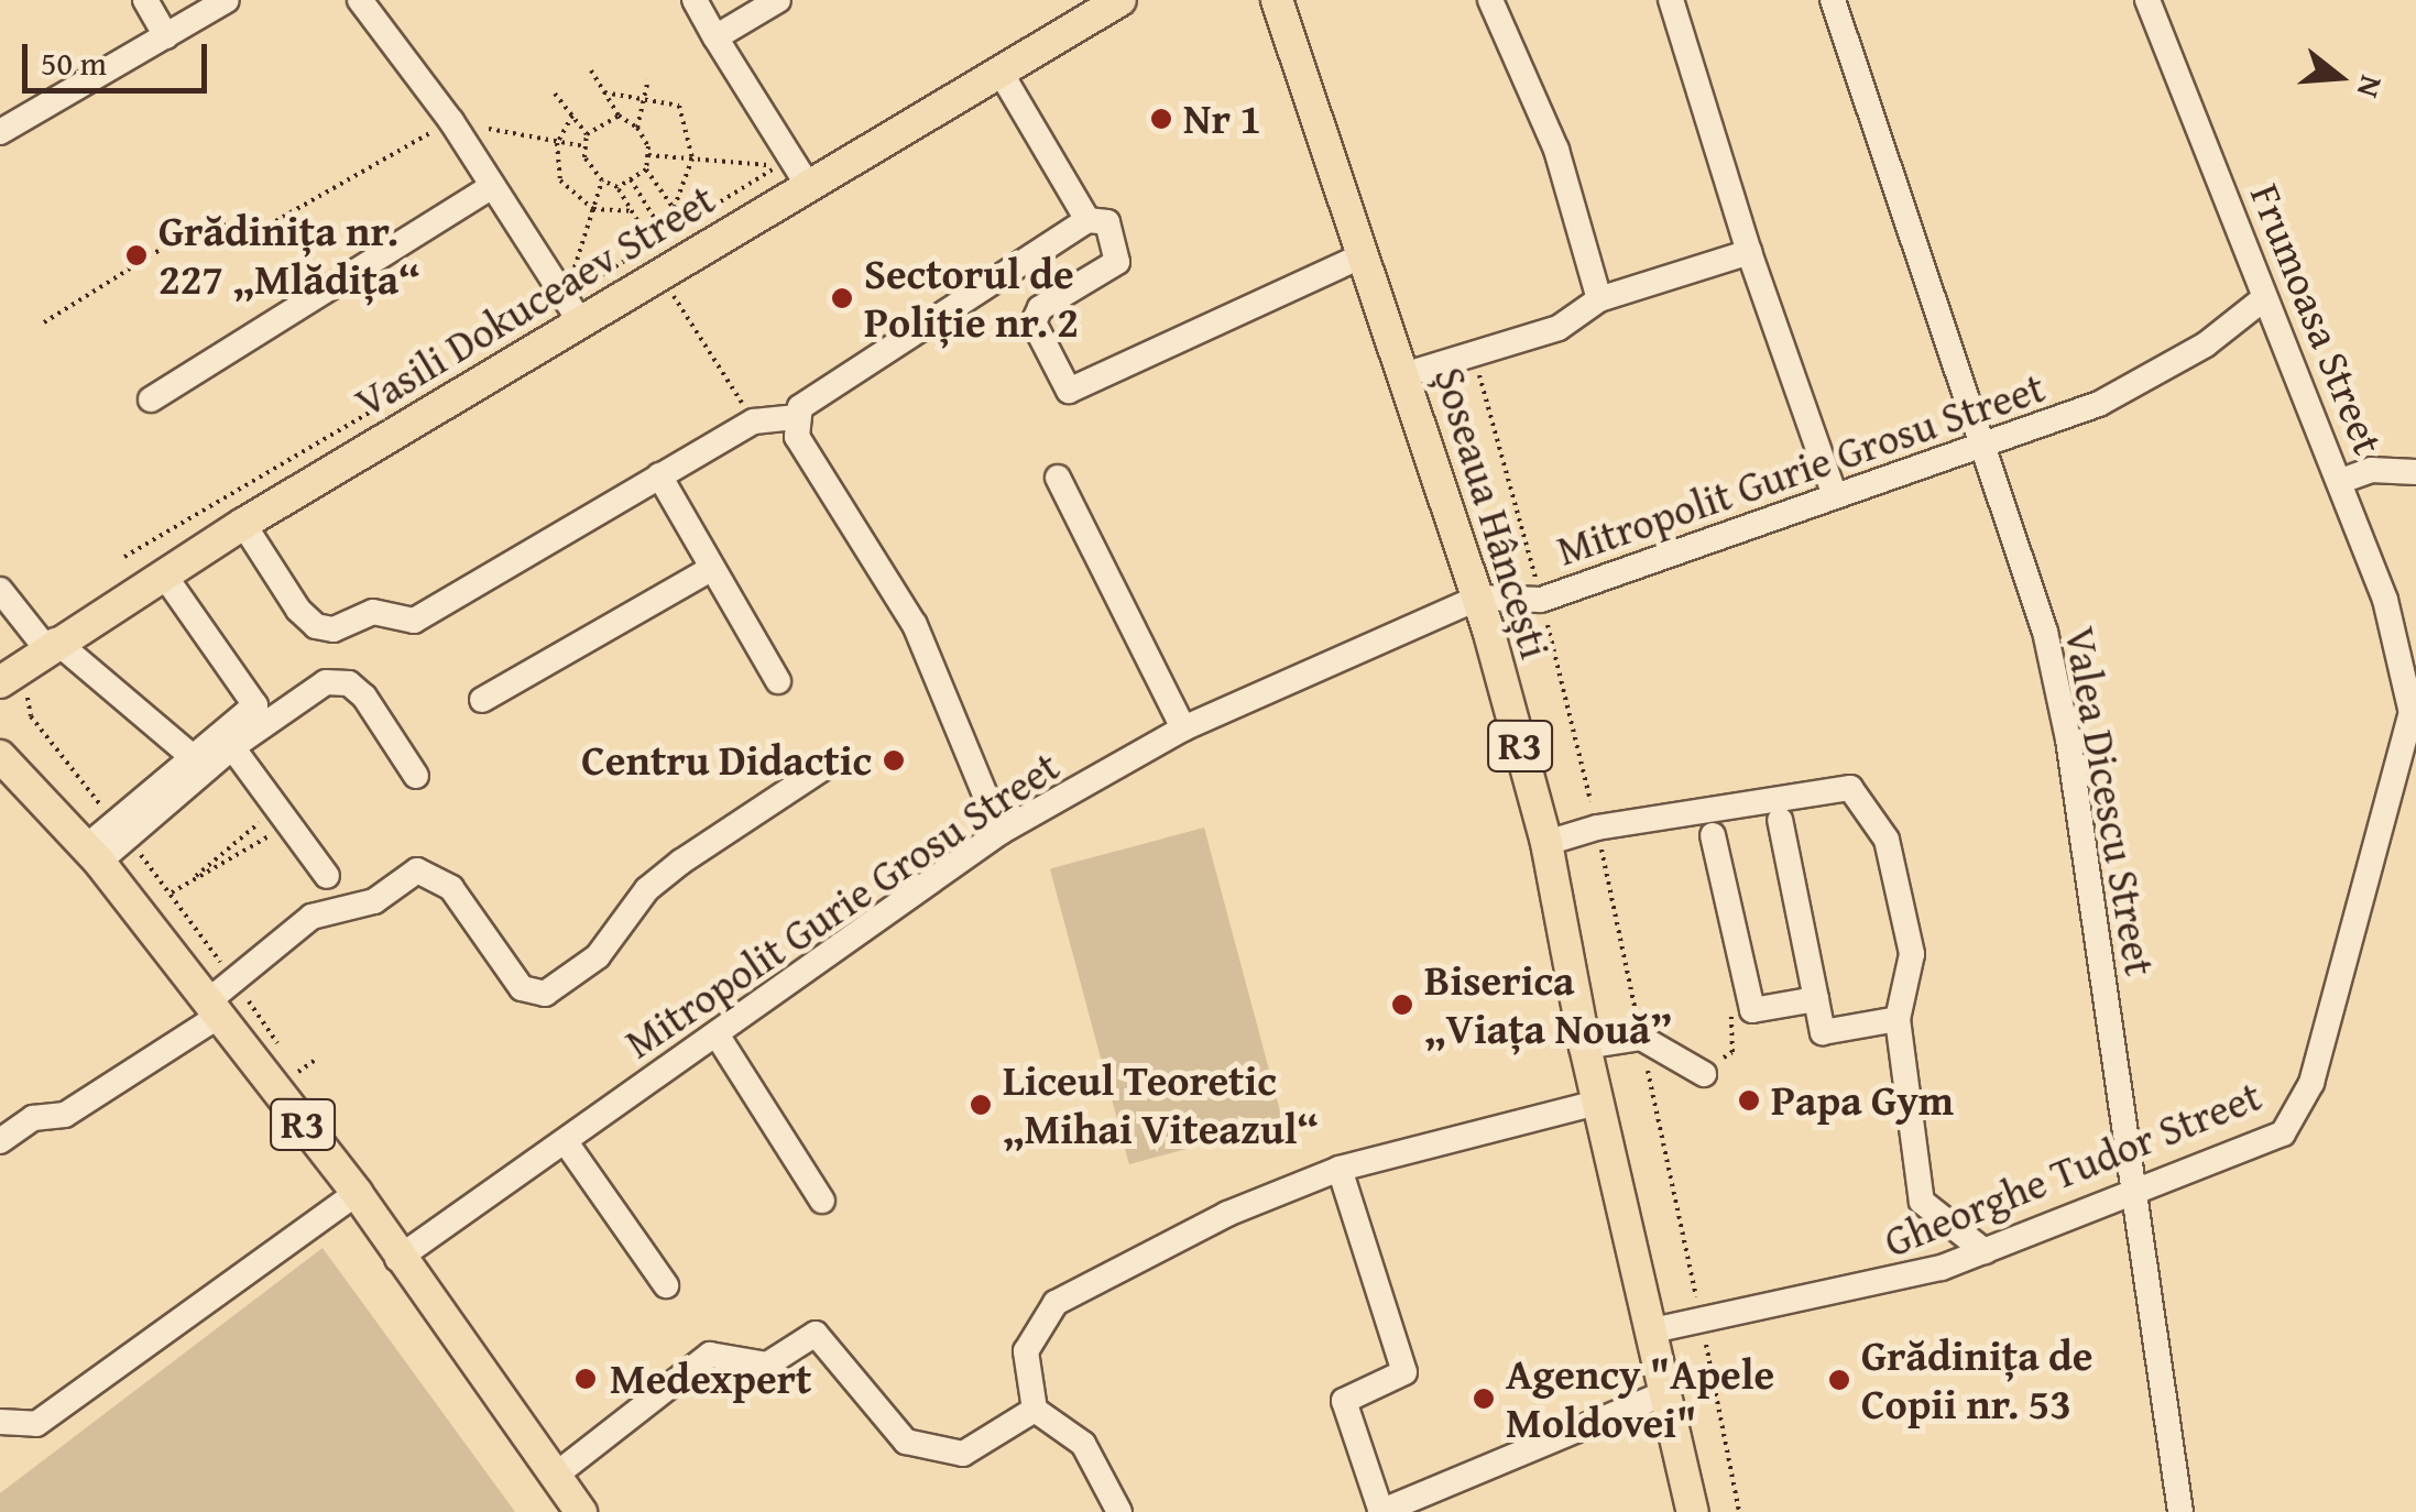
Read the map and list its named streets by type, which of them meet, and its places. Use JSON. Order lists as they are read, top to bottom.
{
  "streets": {
    "main road": ["Vasili Dokuceaev Street", "Șoseaua Hâncești", "R3"],
    "street": [
      "Frumoasa Street",
      "Mitropolit Gurie Grosu Street",
      "Valea Dicescu Street",
      "Gheorghe Tudor Street"
    ]
  },
  "crossings": [
    ["Frumoasa Street", "Mitropolit Gurie Grosu Street"],
    ["Frumoasa Street", "Gheorghe Tudor Street"],
    ["Mitropolit Gurie Grosu Street", "Șoseaua Hâncești"],
    ["Mitropolit Gurie Grosu Street", "R3"],
    ["Mitropolit Gurie Grosu Street", "Valea Dicescu Street"],
    ["Șoseaua Hâncești", "Gheorghe Tudor Street"],
    ["Valea Dicescu Street", "Gheorghe Tudor Street"]
  ],
  "places": [
    "Nr 1",
    "Grădinița nr. 227 „Mlădița“",
    "Sectorul de Poliție nr. 2",
    "Centru Didactic",
    "Biserica „Viața Nouă”",
    "Papa Gym",
    "Liceul Teoretic „Mihai Viteazul“",
    "Medexpert",
    "Grădinița de Copii nr. 53",
    "Agency \"Apele Moldovei\""
  ],
  "scale_bar": "50 m",
  "north": "right"
}
